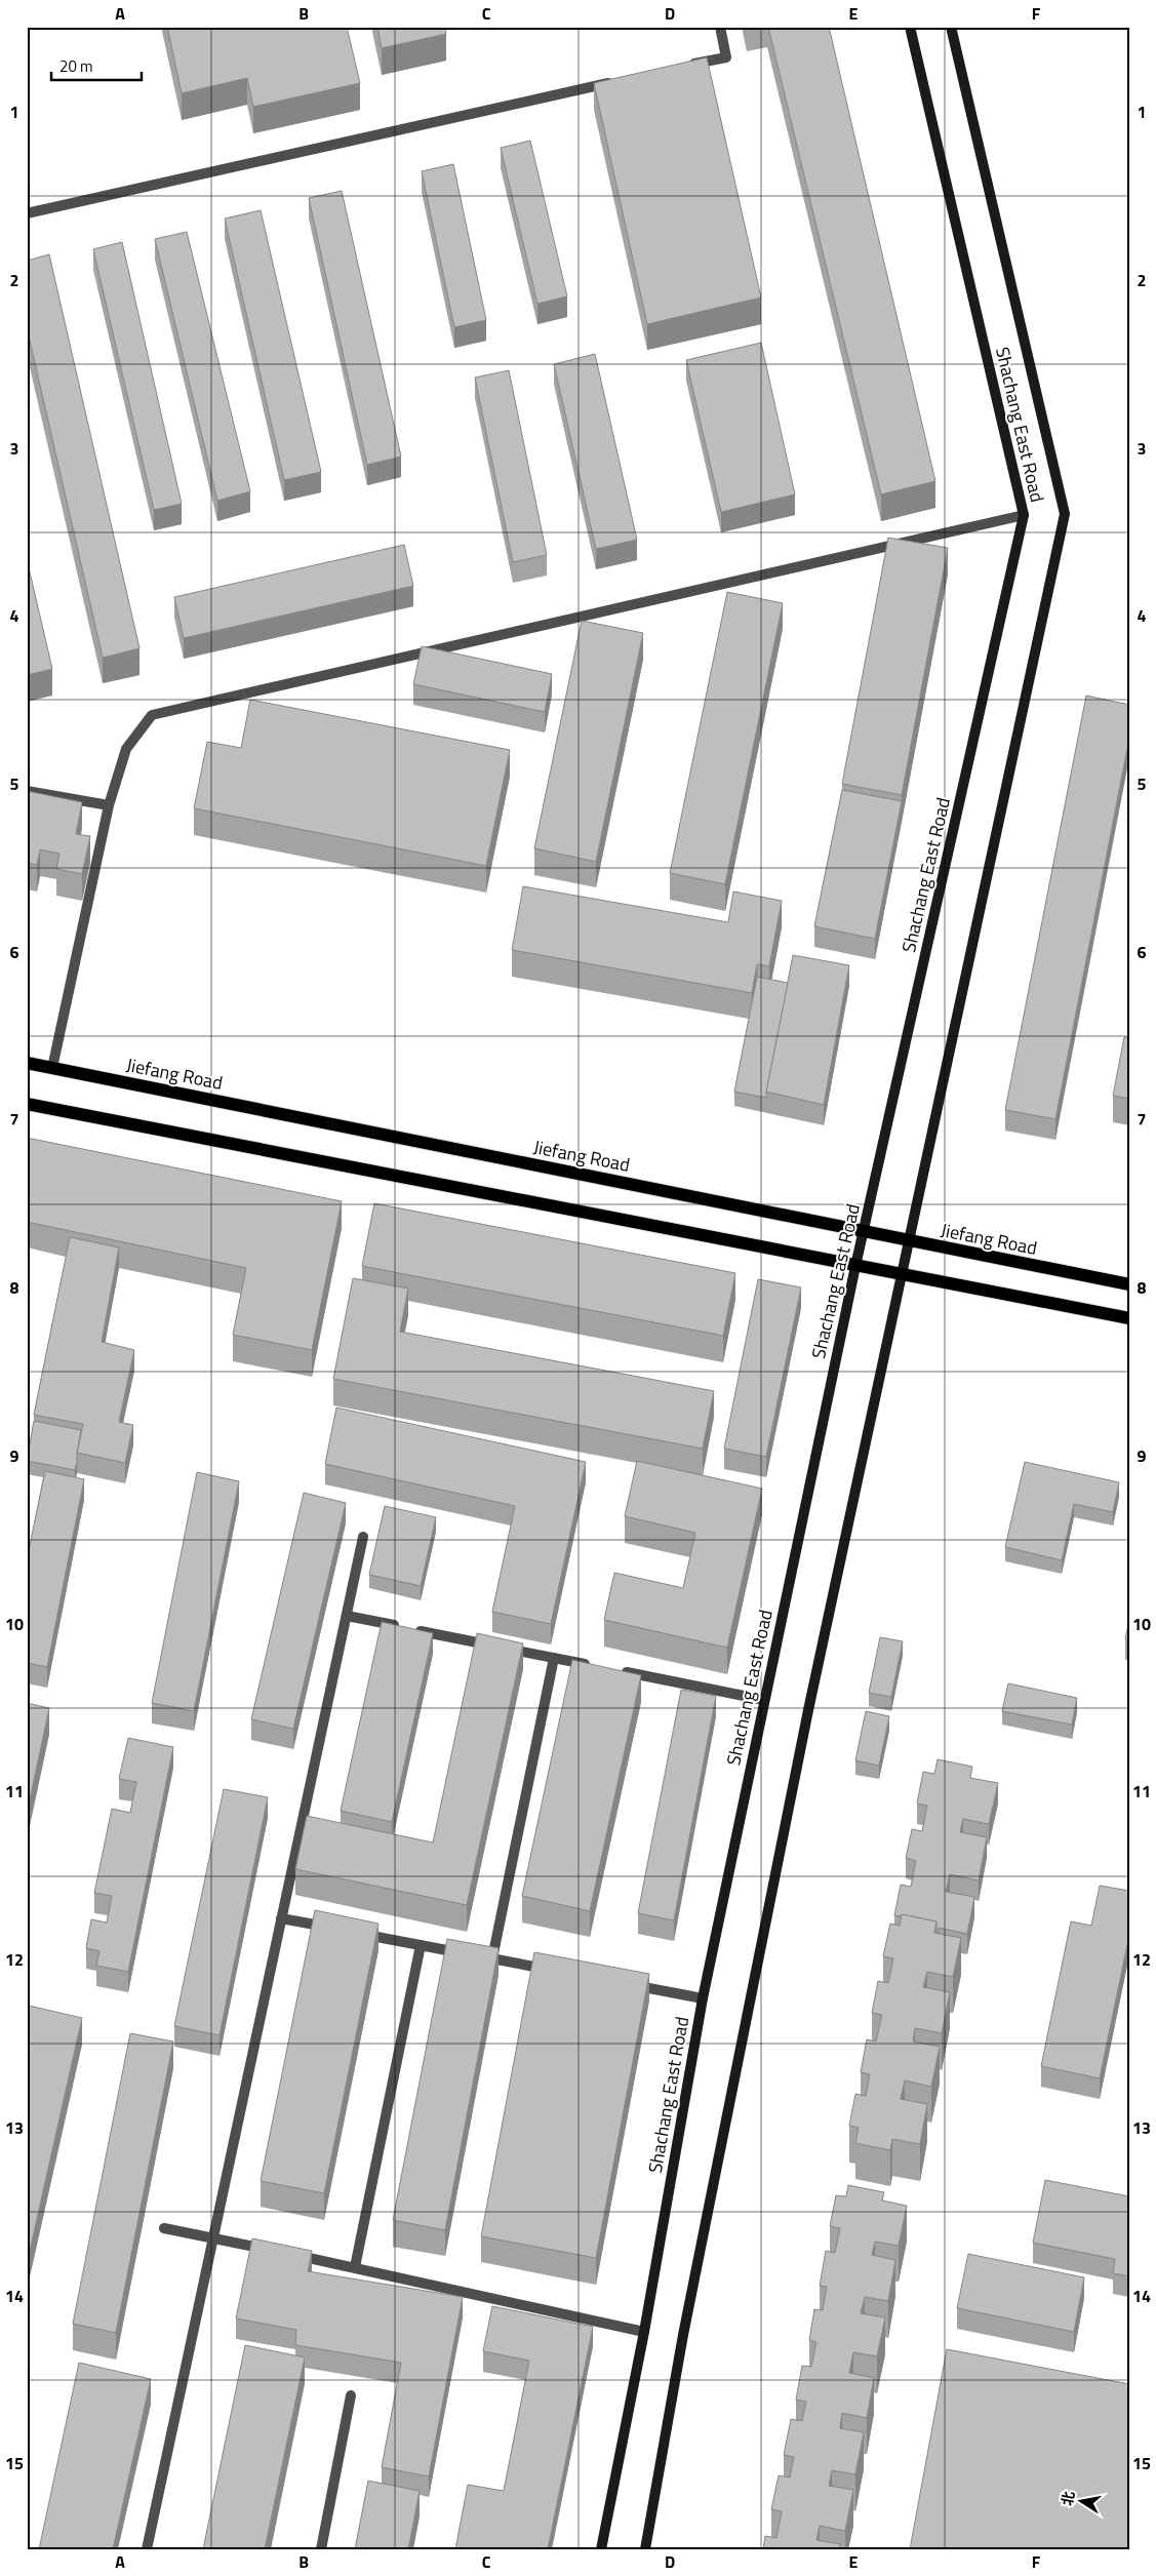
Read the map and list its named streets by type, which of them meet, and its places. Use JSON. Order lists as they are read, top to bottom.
{
  "streets": {
    "main road": ["Shachang East Road", "Jiefang Road"]
  },
  "crossings": [
    ["Shachang East Road", "Jiefang Road"]
  ],
  "scale_bar": "20 m",
  "north": "left",
  "grid": {
    "columns": [
      "A",
      "B",
      "C",
      "D",
      "E",
      "F"
    ],
    "rows": [
      "1",
      "2",
      "3",
      "4",
      "5",
      "6",
      "7",
      "8",
      "9",
      "10",
      "11",
      "12",
      "13",
      "14",
      "15"
    ]
  }
}
